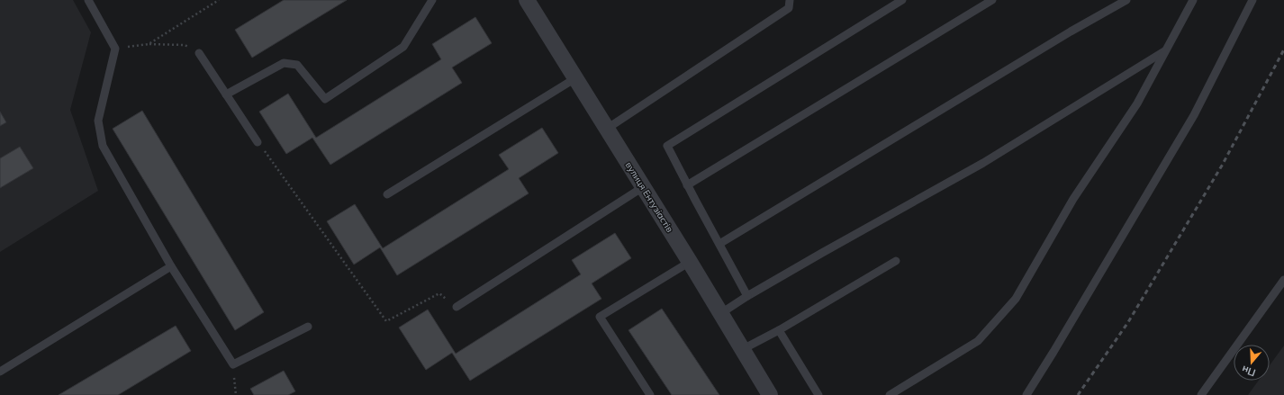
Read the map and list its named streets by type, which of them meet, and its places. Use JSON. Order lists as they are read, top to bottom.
{
  "streets": {
    "street": ["вулиця Ентузіастів"]
  },
  "north": "bottom"
}
